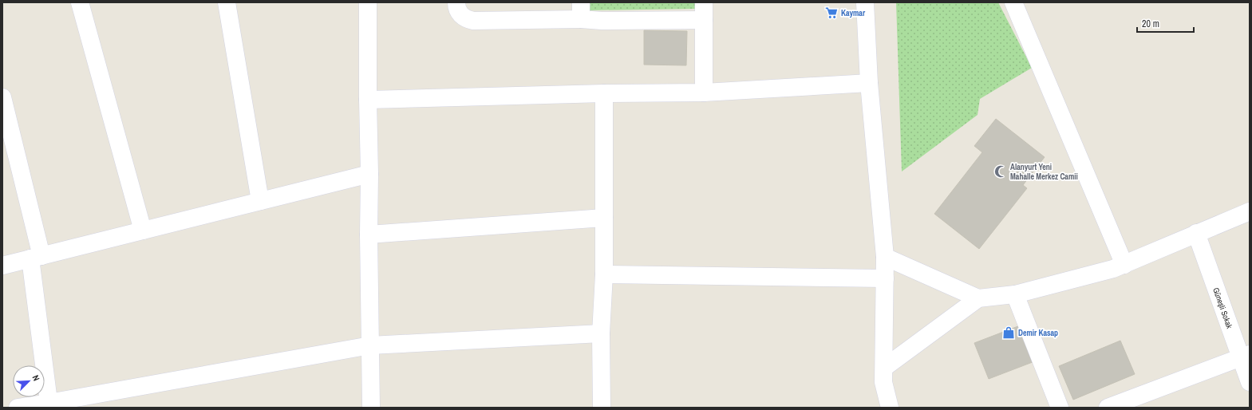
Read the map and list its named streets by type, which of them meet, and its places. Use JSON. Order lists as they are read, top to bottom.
{
  "streets": {
    "street": ["Güneşli Sokak"]
  },
  "places": {
    "supermarket": ["Kaymar"],
    "mosque": ["Alanyurt Yeni Mahalle Merkez Camii"],
    "shop": ["Demir Kasap"]
  },
  "scale_bar": "20 m",
  "north": "top right"
}
